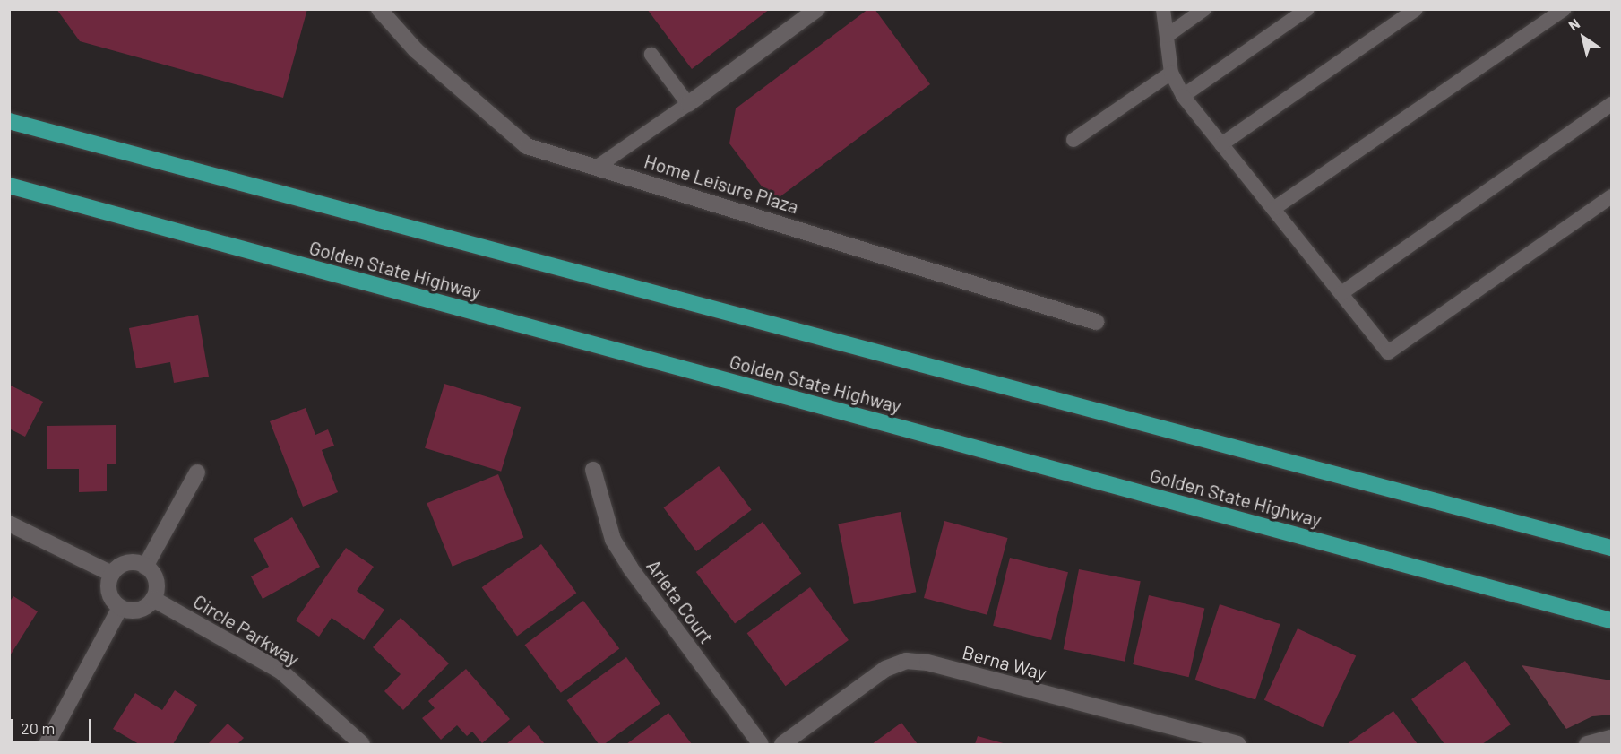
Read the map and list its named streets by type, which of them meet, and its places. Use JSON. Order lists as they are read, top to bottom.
{
  "streets": {
    "highway": ["Golden State Highway"],
    "street": [
      "Home Leisure Plaza",
      "Arleta Court",
      "Circle Parkway",
      "Berna Way"
    ]
  },
  "scale_bar": "20 m",
  "north": "top left"
}
